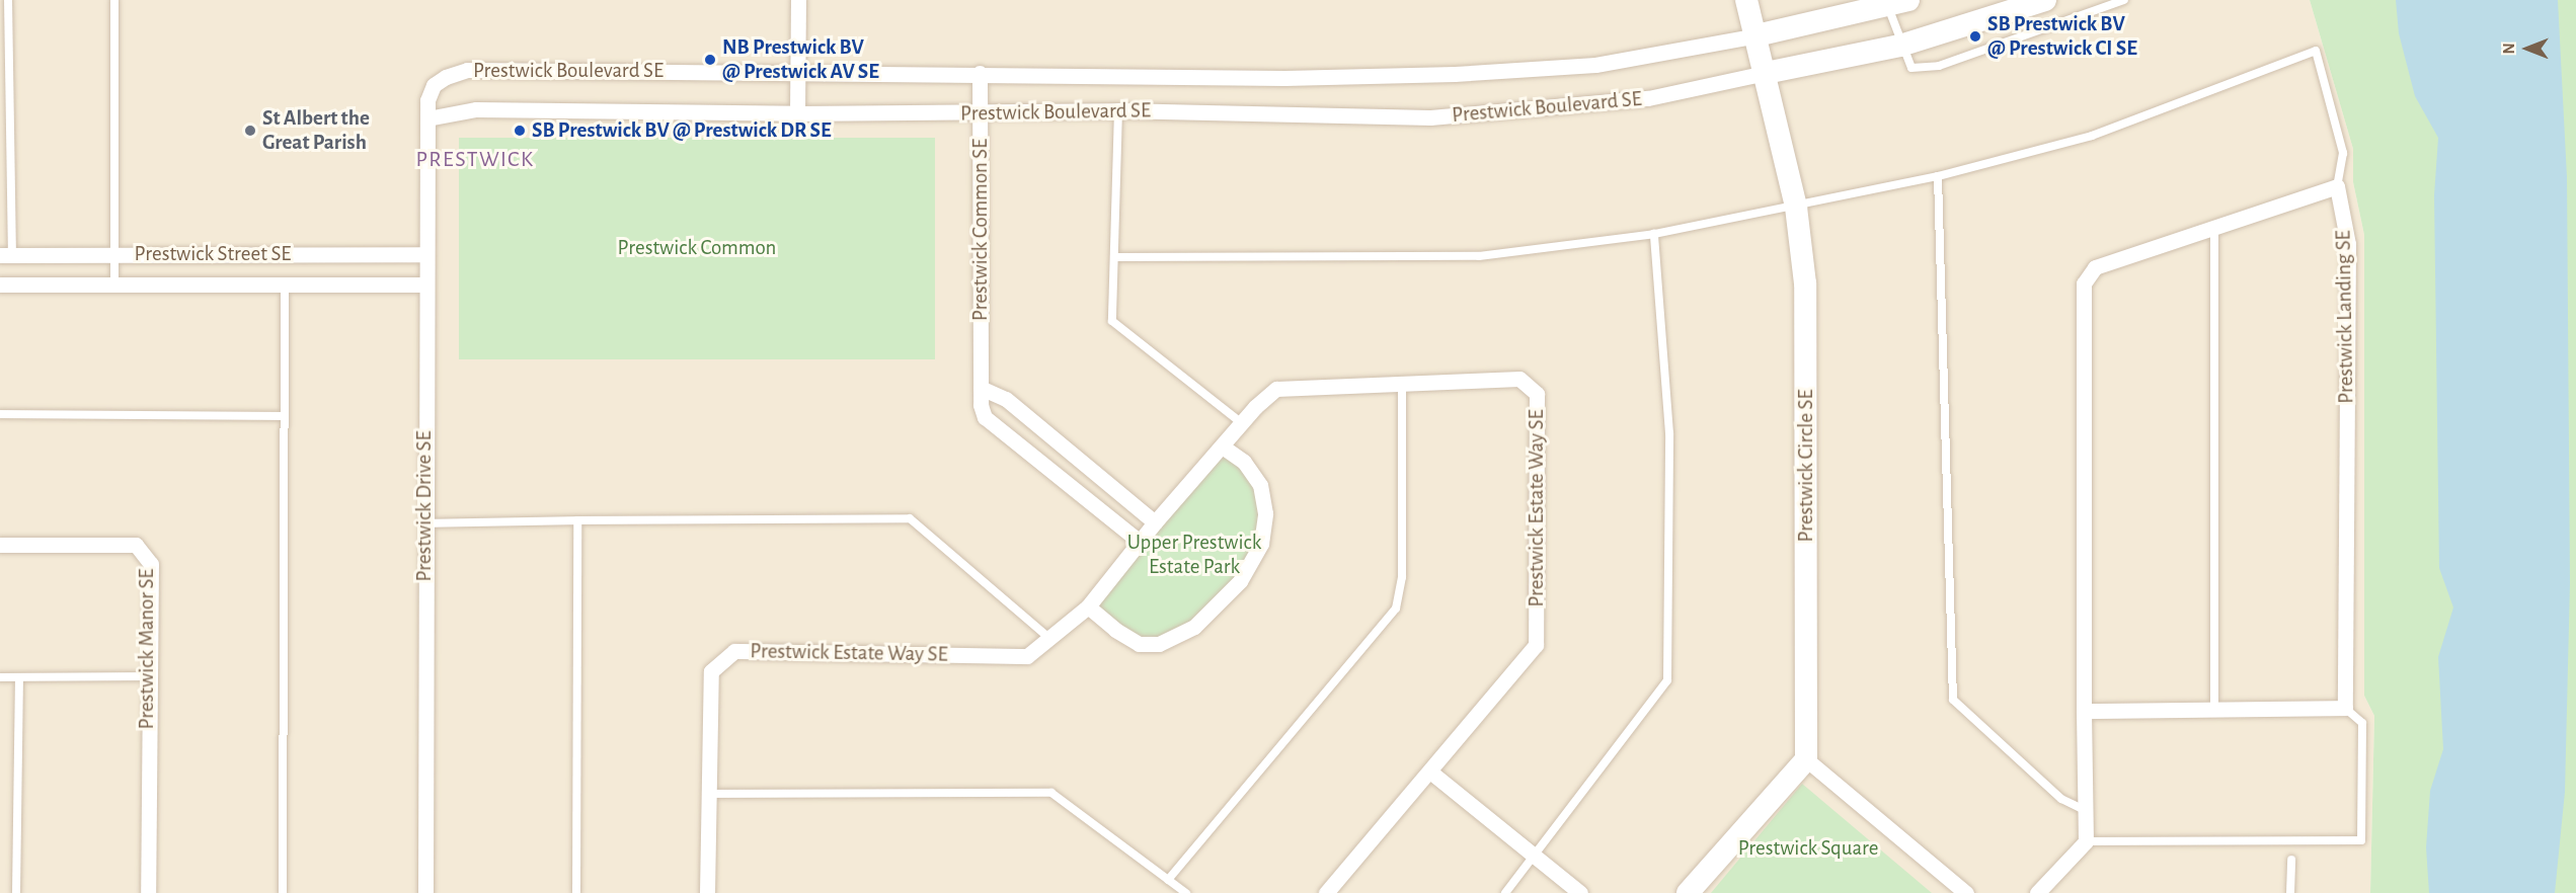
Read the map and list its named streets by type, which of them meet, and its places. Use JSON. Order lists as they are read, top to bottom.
{
  "streets": {
    "street": [
      "Prestwick Boulevard SE",
      "Prestwick Common SE",
      "Prestwick Street SE",
      "Prestwick Landing SE",
      "Prestwick Circle SE",
      "Prestwick Drive SE",
      "Prestwick Estate Way SE",
      "Prestwick Manor SE"
    ]
  },
  "crossings": [
    ["Prestwick Boulevard SE", "Prestwick Common SE"],
    ["Prestwick Boulevard SE", "Prestwick Circle SE"],
    ["Prestwick Boulevard SE", "Prestwick Drive SE"],
    ["Prestwick Common SE", "Prestwick Estate Way SE"],
    ["Prestwick Street SE", "Prestwick Drive SE"]
  ],
  "districts": ["PRESTWICK"],
  "parks": ["Prestwick Common", "Upper Prestwick Estate Park", "Prestwick Square"],
  "places": [
    "SB Prestwick BV @ Prestwick CI SE",
    "NB Prestwick BV @ Prestwick AV SE",
    "St Albert the Great Parish",
    "SB Prestwick BV @ Prestwick DR SE"
  ],
  "north": "left"
}
